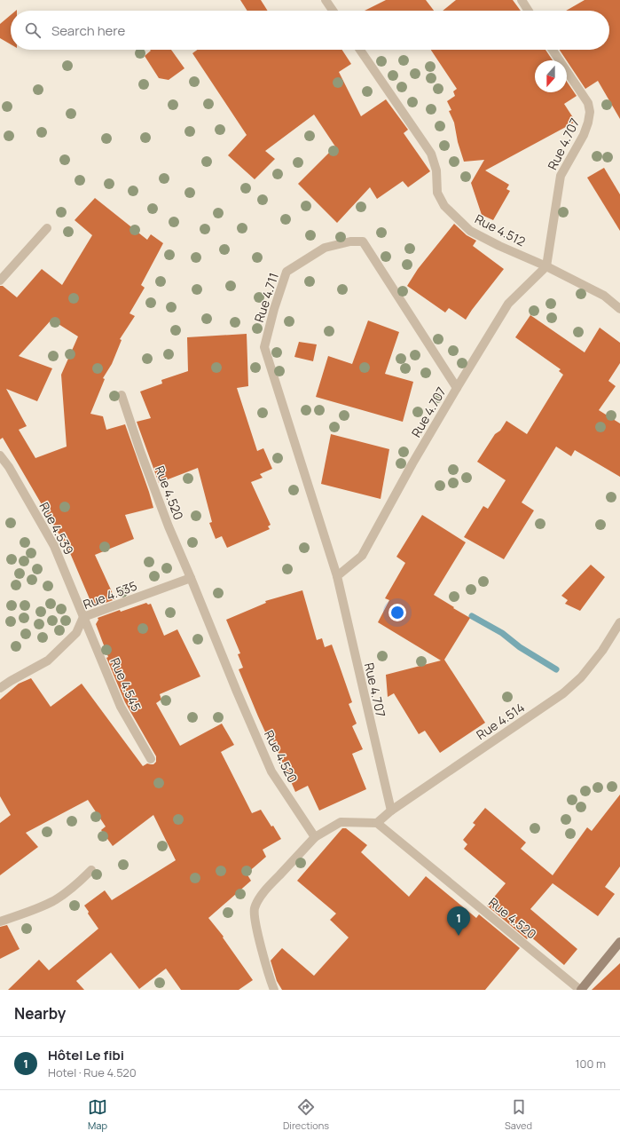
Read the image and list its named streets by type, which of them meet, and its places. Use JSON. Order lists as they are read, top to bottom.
{
  "streets": {
    "street": [
      "Rue 4.707",
      "Rue 4.512",
      "Rue 4.711",
      "Rue 4.520",
      "Rue 4.539",
      "Rue 4.535",
      "Rue 4.545",
      "Rue 4.514"
    ]
  },
  "crossings": [
    ["Rue 4.707", "Rue 4.512"],
    ["Rue 4.707", "Rue 4.711"],
    ["Rue 4.707", "Rue 4.514"],
    ["Rue 4.520", "Rue 4.535"],
    ["Rue 4.520", "Rue 4.514"],
    ["Rue 4.539", "Rue 4.535"],
    ["Rue 4.539", "Rue 4.545"],
    ["Rue 4.535", "Rue 4.545"]
  ],
  "north": "bottom",
  "page": {
    "search": "Search here",
    "pins": "1",
    "heading": "Nearby",
    "list": [
      {
        "mark": "1",
        "name": "Hôtel Le fibi",
        "note": "Hotel · Rue 4.520",
        "value": "100 m"
      }
    ],
    "nav": ["Map", "Directions", "Saved"]
  }
}
